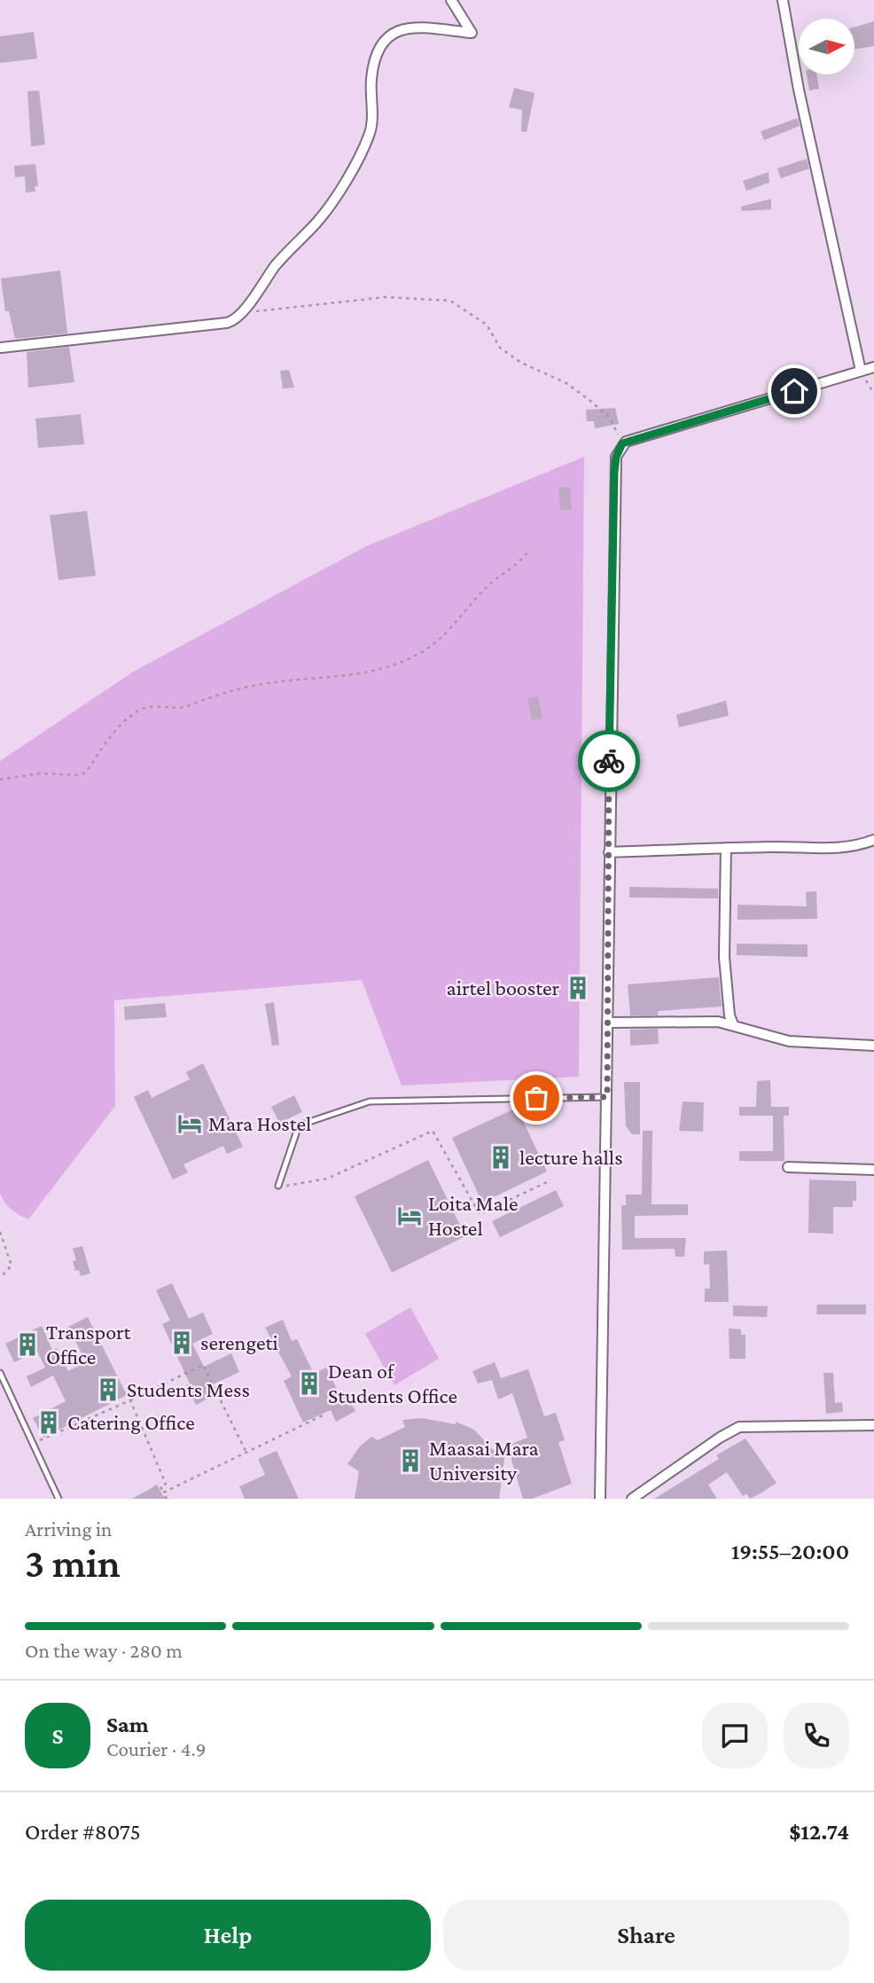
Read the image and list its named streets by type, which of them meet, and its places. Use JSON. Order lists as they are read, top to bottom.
{
  "places": {
    "building": [
      "airtel booster",
      "lecture halls",
      "serengeti",
      "Transport Office",
      "Dean of Students Office",
      "Students Mess",
      "Catering Office",
      "Maasai Mara University"
    ],
    "hotel": ["Mara Hostel", "Loita Male Hostel"]
  },
  "north": "right",
  "page": {
    "heading": ["3 min", "Arriving in", "19:55–20:00"],
    "panel": [
      "Sam",
      "Courier · 4.9",
      "Order #8075",
      "$12.74"
    ],
    "bar": "On the way · 280 m",
    "round": "S",
    "buttons": ["Help", "Share"]
  }
}
